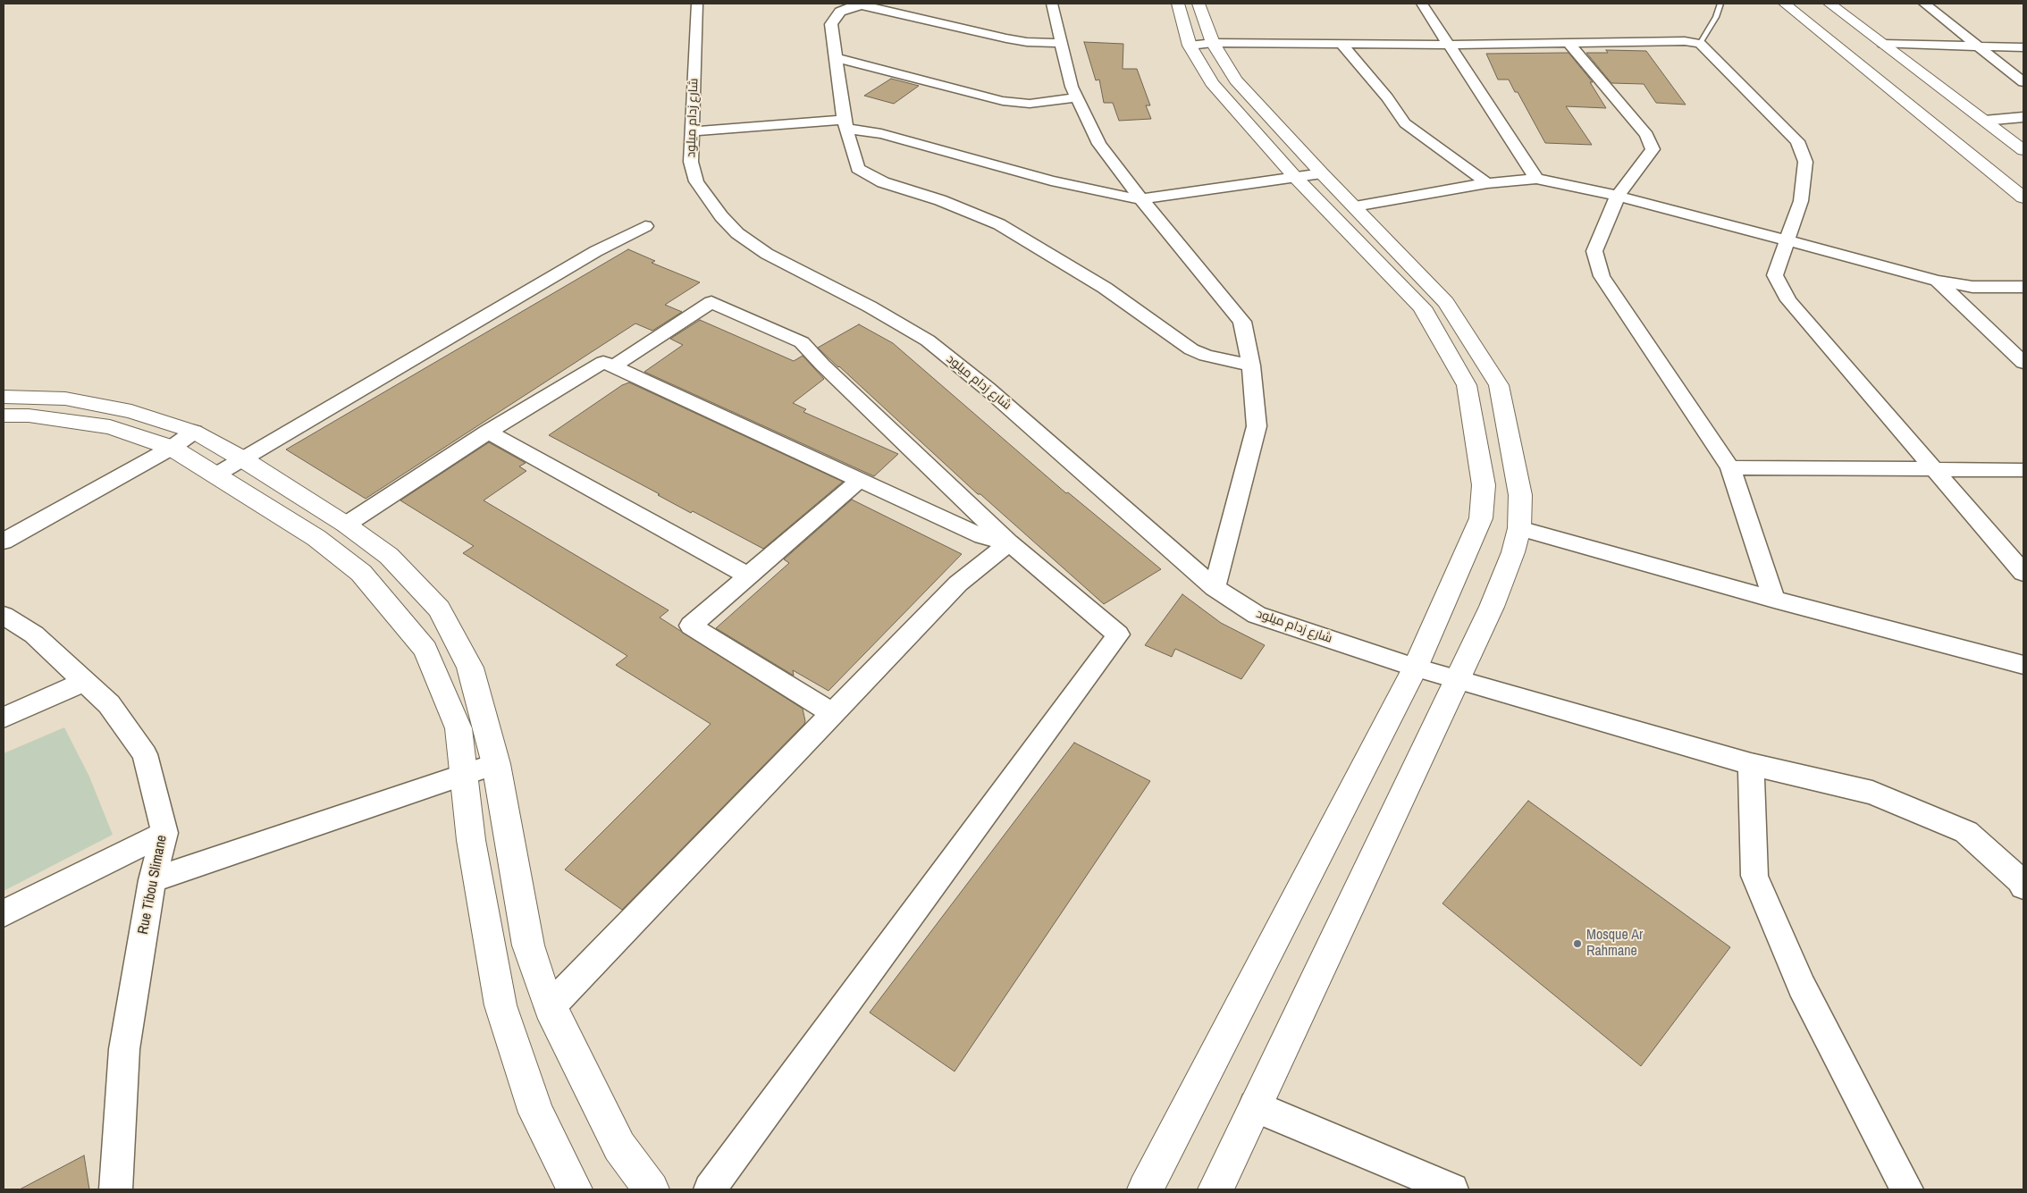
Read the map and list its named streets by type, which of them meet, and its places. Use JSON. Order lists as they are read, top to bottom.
{
  "streets": {
    "street": ["شارع زدام ميلود", "Rue Tibou Slimane"]
  },
  "places": ["Mosque Ar Rahmane"]
}
